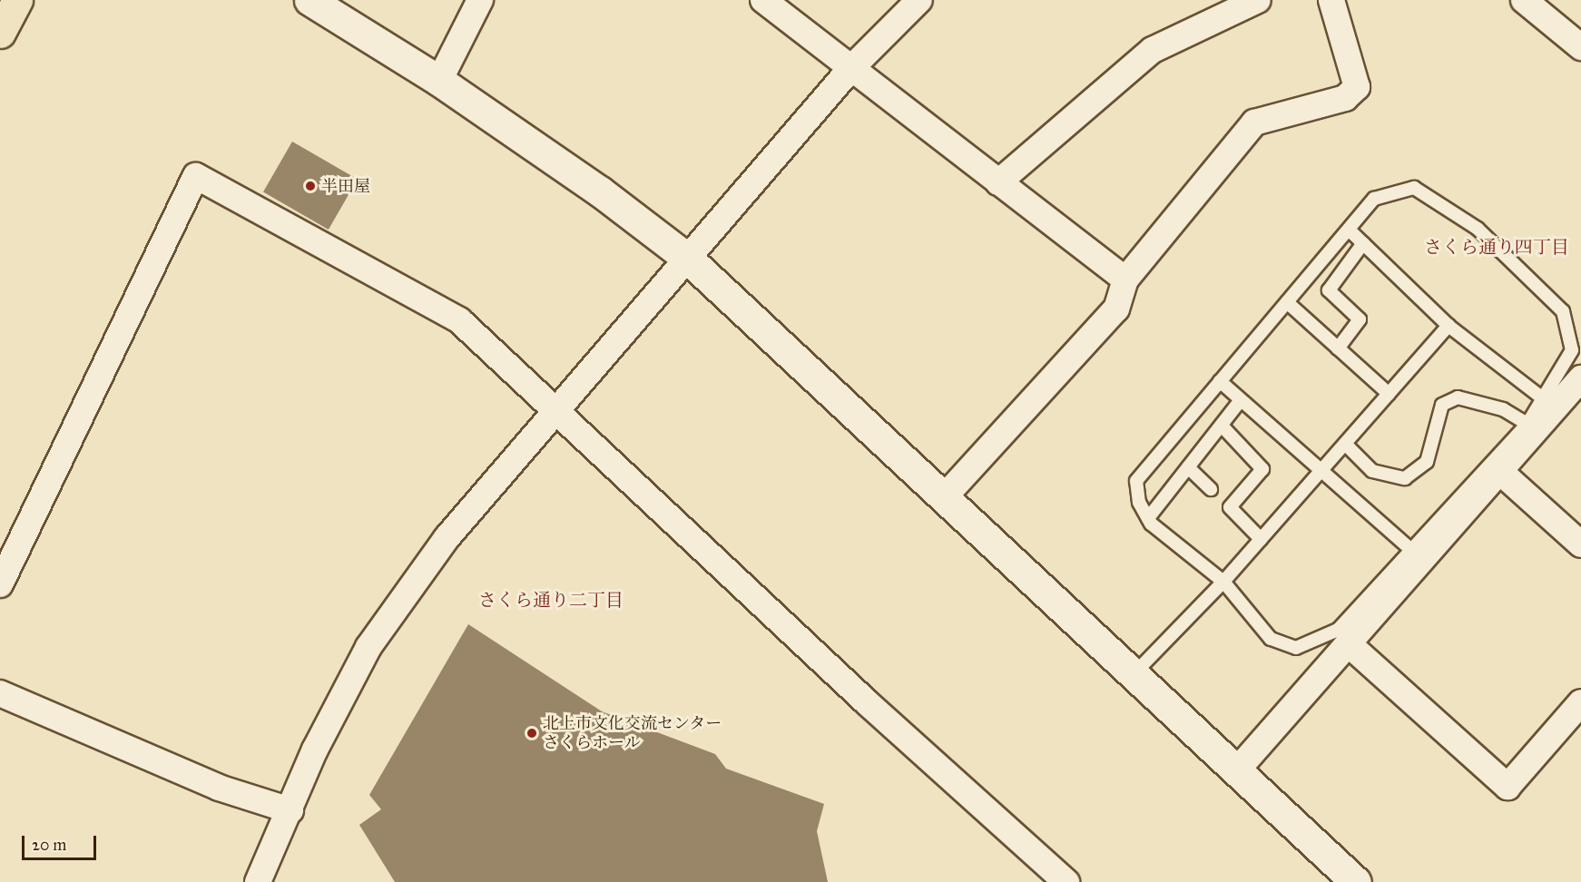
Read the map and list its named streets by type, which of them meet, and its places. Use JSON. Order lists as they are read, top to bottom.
{
  "districts": ["さくら通り四丁目", "さくら通り二丁目"],
  "places": ["半田屋", "北上市文化交流センター さくらホール"],
  "scale_bar": "20 m"
}
